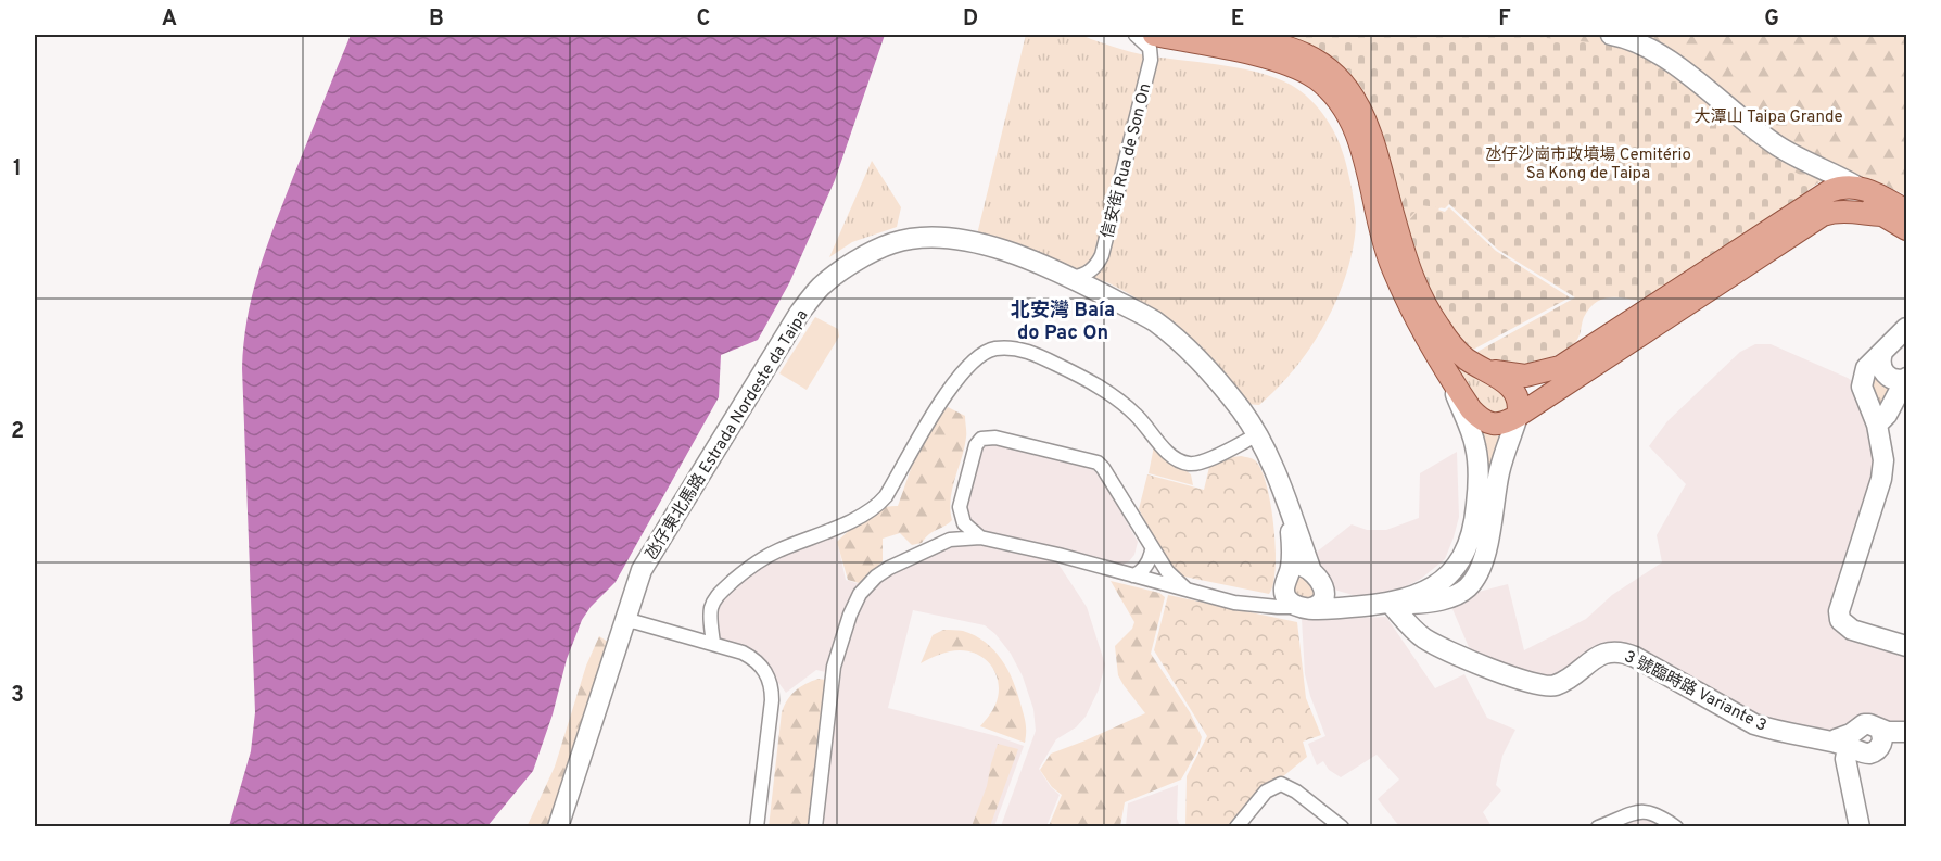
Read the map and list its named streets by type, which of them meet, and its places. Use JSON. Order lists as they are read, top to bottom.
{
  "streets": {
    "street": ["信安街 Rua de Son On", "氹仔東北馬路 Estrada Nordeste da Taipa", "3 號臨時路 Variante 3"]
  },
  "crossings": [
    ["信安街 Rua de Son On", "氹仔東北馬路 Estrada Nordeste da Taipa"]
  ],
  "districts": ["北安灣 Baía do Pac On"],
  "parks": ["大潭山 Taipa Grande", "氹仔沙崗市政墳場 Cemitério Sa Kong de Taipa"],
  "grid": {
    "columns": [
      "A",
      "B",
      "C",
      "D",
      "E",
      "F",
      "G"
    ],
    "rows": ["1", "2", "3"]
  }
}
